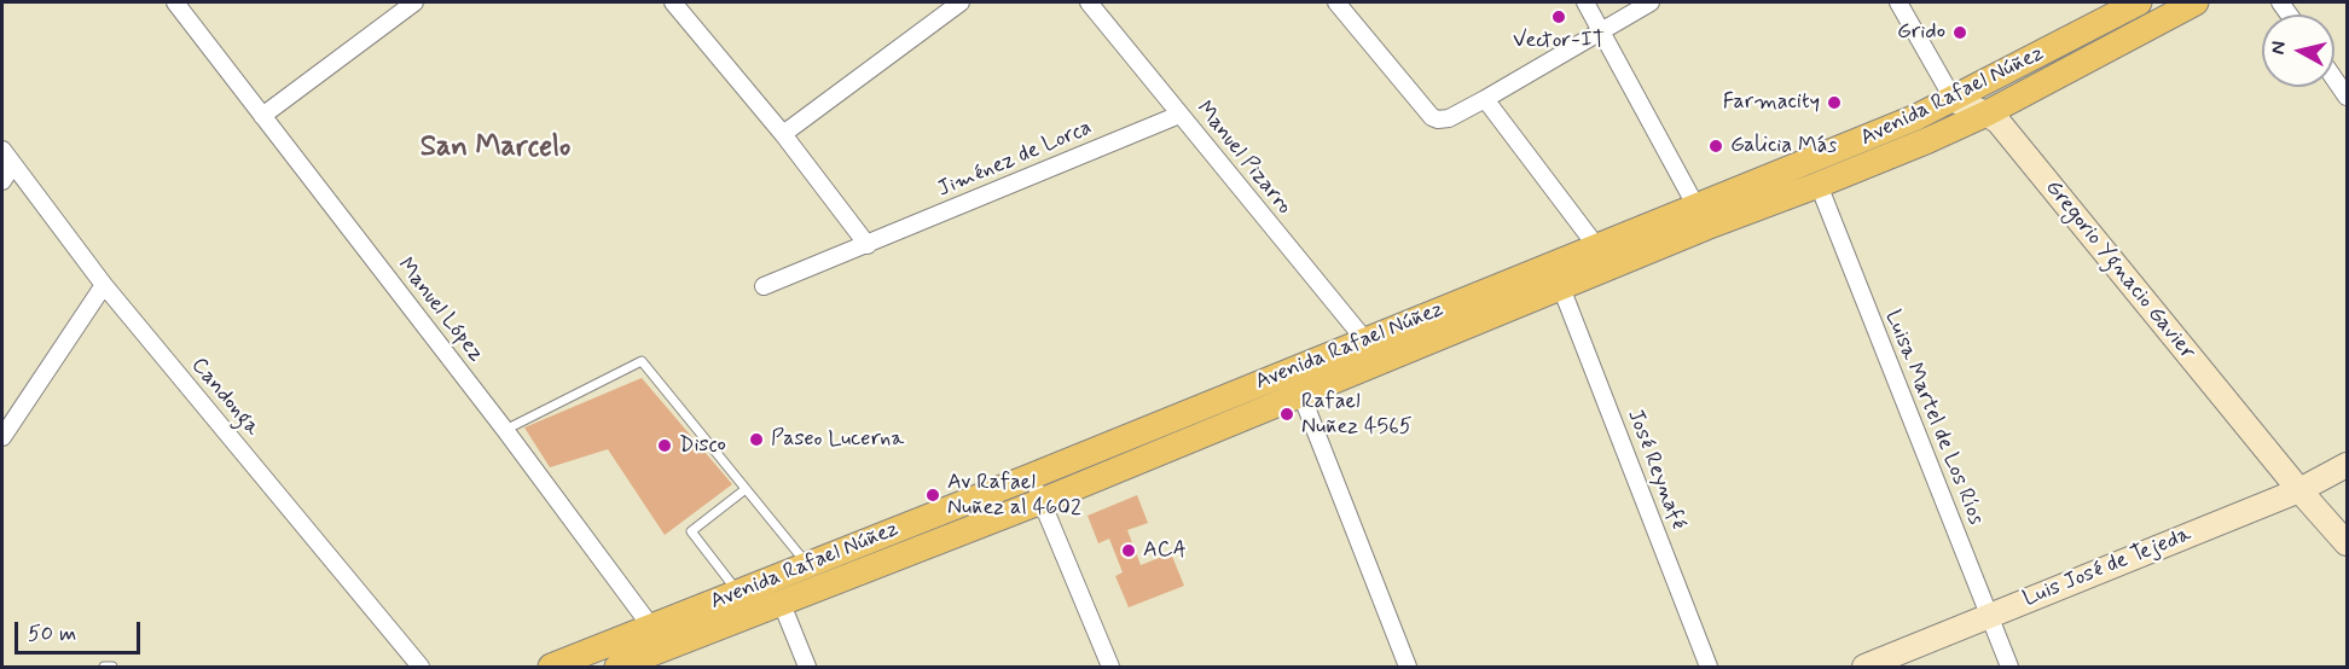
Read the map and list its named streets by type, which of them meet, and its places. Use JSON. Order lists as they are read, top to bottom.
{
  "streets": {
    "main road": ["Avenida Rafael Núñez", "Gregorio Ygnacio Gavier", "Luis José de Tejeda"],
    "street": [
      "Manuel Pizarro",
      "Jiménez de Lorca",
      "Manuel López",
      "Candonga",
      "Luisa Martel de Los Ríos",
      "José Reynafé"
    ]
  },
  "crossings": [
    ["Avenida Rafael Núñez", "Manuel Pizarro"],
    ["Avenida Rafael Núñez", "Gregorio Ygnacio Gavier"],
    ["Avenida Rafael Núñez", "Manuel López"],
    ["Avenida Rafael Núñez", "Luisa Martel de Los Ríos"],
    ["Avenida Rafael Núñez", "José Reynafé"],
    ["Manuel Pizarro", "Jiménez de Lorca"],
    ["Gregorio Ygnacio Gavier", "Luis José de Tejeda"],
    ["Luisa Martel de Los Ríos", "Luis José de Tejeda"]
  ],
  "districts": ["San Marcelo"],
  "places": [
    "Vector-IT",
    "Grido",
    "Farmacity",
    "Galicia Más",
    "Rafael Nuñez 4565",
    "Paseo Lucerna",
    "Disco",
    "Av Rafael Nuñez al 4602",
    "ACA"
  ],
  "scale_bar": "50 m",
  "north": "left"
}
